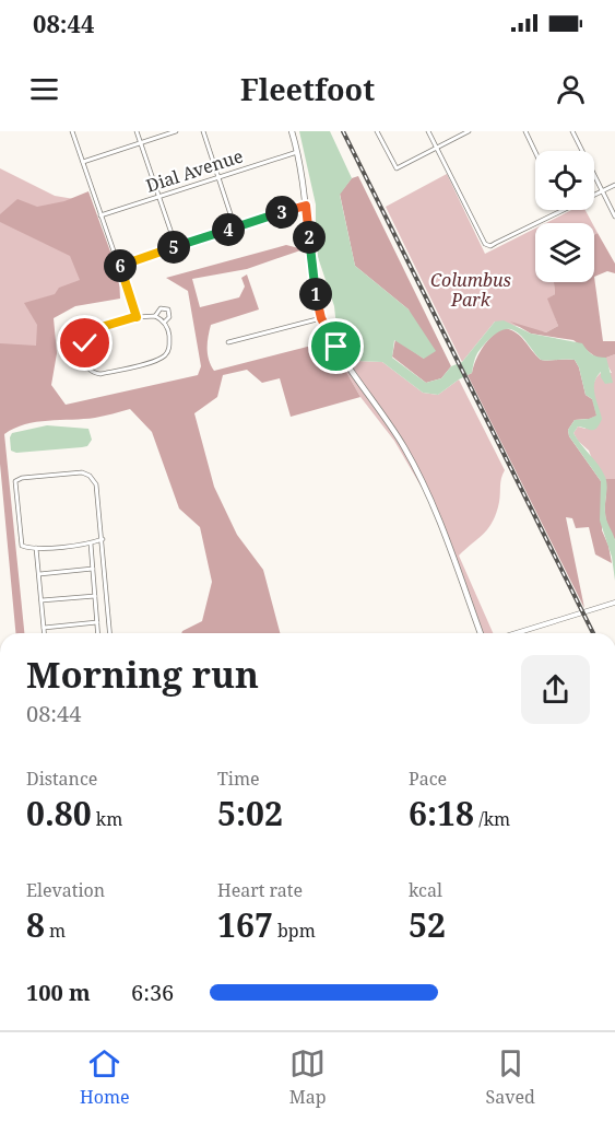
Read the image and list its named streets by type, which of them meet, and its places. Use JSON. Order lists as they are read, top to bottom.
{
  "streets": {
    "street": ["Dial Avenue"]
  },
  "parks": ["Columbus Park"],
  "page": {
    "status": "08:44",
    "header": "Fleetfoot",
    "pins": [
      "3",
      "4",
      "2",
      "5",
      "6",
      "1"
    ],
    "heading": ["Morning run", "08:44"],
    "stats": [
      ["Distance", "0.80 km"],
      ["Time", "5:02"],
      ["Pace", "6:18 /km"],
      ["Elevation", "8 m"],
      ["Heart rate", "167 bpm"],
      ["kcal", "52"]
    ],
    "list": [
      {
        "name": "100 m",
        "note": "6:36"
      }
    ],
    "tabs": ["Home", "Map", "Saved"]
  }
}
